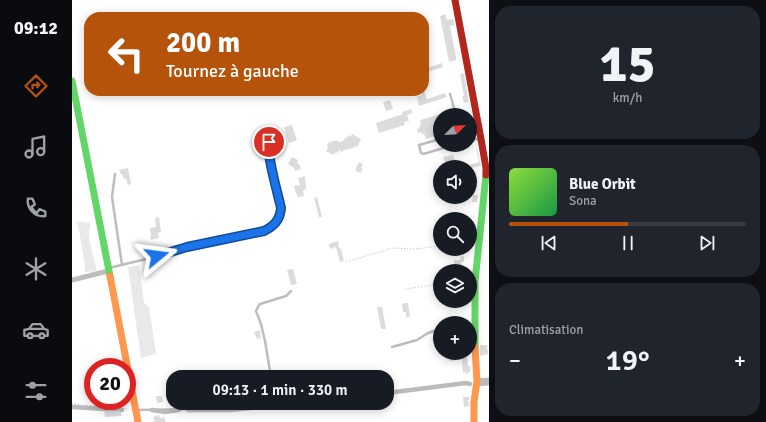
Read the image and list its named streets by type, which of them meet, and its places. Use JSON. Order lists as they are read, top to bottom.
{
  "north": "top right",
  "page": {
    "tabs": "09:12",
    "tile": [
      ["15", "km/h"],
      "Climatisation"
    ],
    "turn": ["200 m", "Tournez à gauche"],
    "map_buttons": "+",
    "song": ["Blue Orbit", "Sona"],
    "heat": ["−", "19°", "+"],
    "limit": "20",
    "trip": "09:13 · 1 min · 330 m"
  }
}
